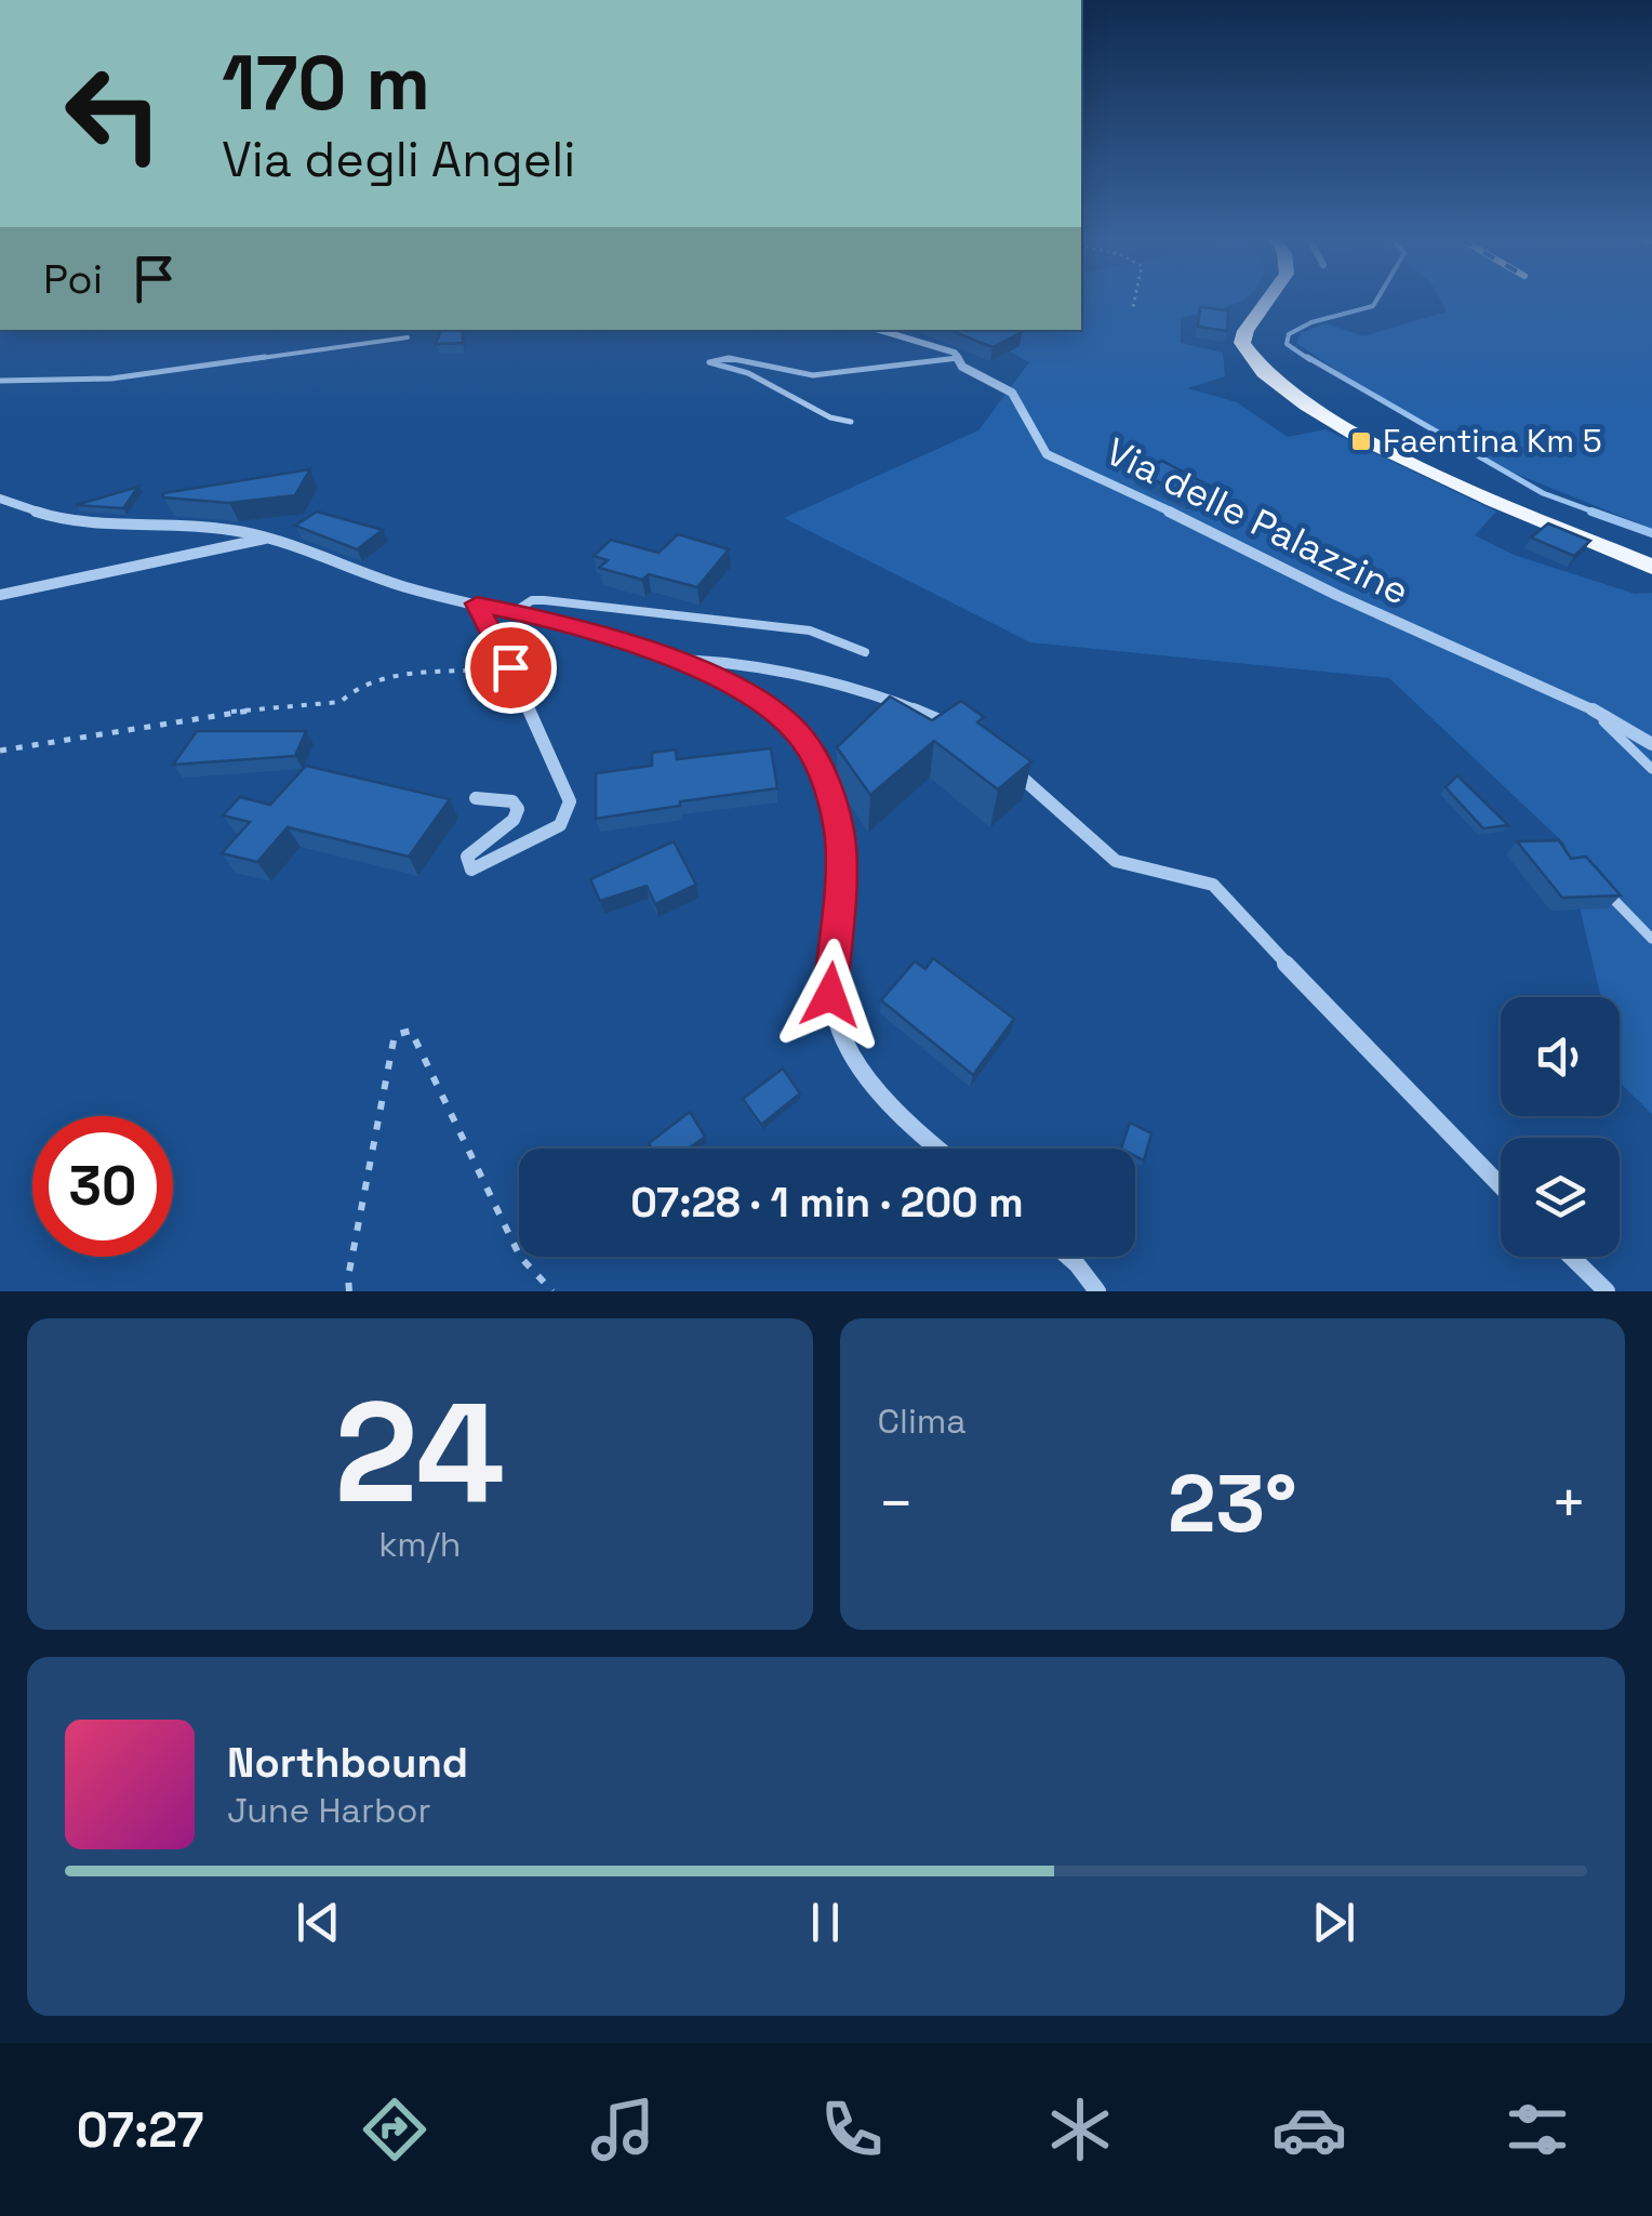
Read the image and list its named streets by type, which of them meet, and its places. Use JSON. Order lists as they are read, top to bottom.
{
  "streets": {
    "street": ["Via delle Palazzine"]
  },
  "places": {
    "transit": ["Faentina Km 5"]
  },
  "page": {
    "turn": ["170 m", "Via degli Angeli"],
    "then": "Poi",
    "limit": "30",
    "trip": "07:28 · 1 min · 200 m",
    "tile": [
      ["24", "km/h"],
      "Clima"
    ],
    "heat": ["−", "23°", "+"],
    "song": ["Northbound", "June Harbor"],
    "tabs": "07:27"
  }
}
